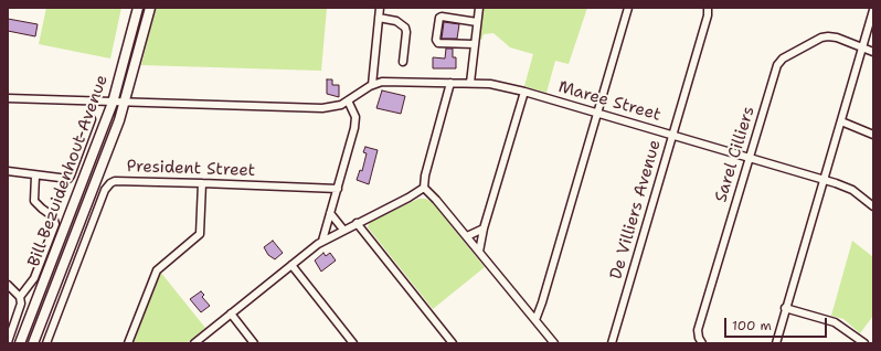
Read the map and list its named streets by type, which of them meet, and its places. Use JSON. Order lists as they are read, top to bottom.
{
  "streets": {
    "main road": ["Bill Bezuidenhout Avenue"],
    "street": [
      "Maree Street",
      "Sarel Cilliers",
      "President Street",
      "De Villiers Avenue"
    ]
  },
  "crossings": [
    ["Maree Street", "Sarel Cilliers"],
    ["Maree Street", "Bill Bezuidenhout Avenue"],
    ["Maree Street", "De Villiers Avenue"]
  ],
  "scale_bar": "100 m"
}
